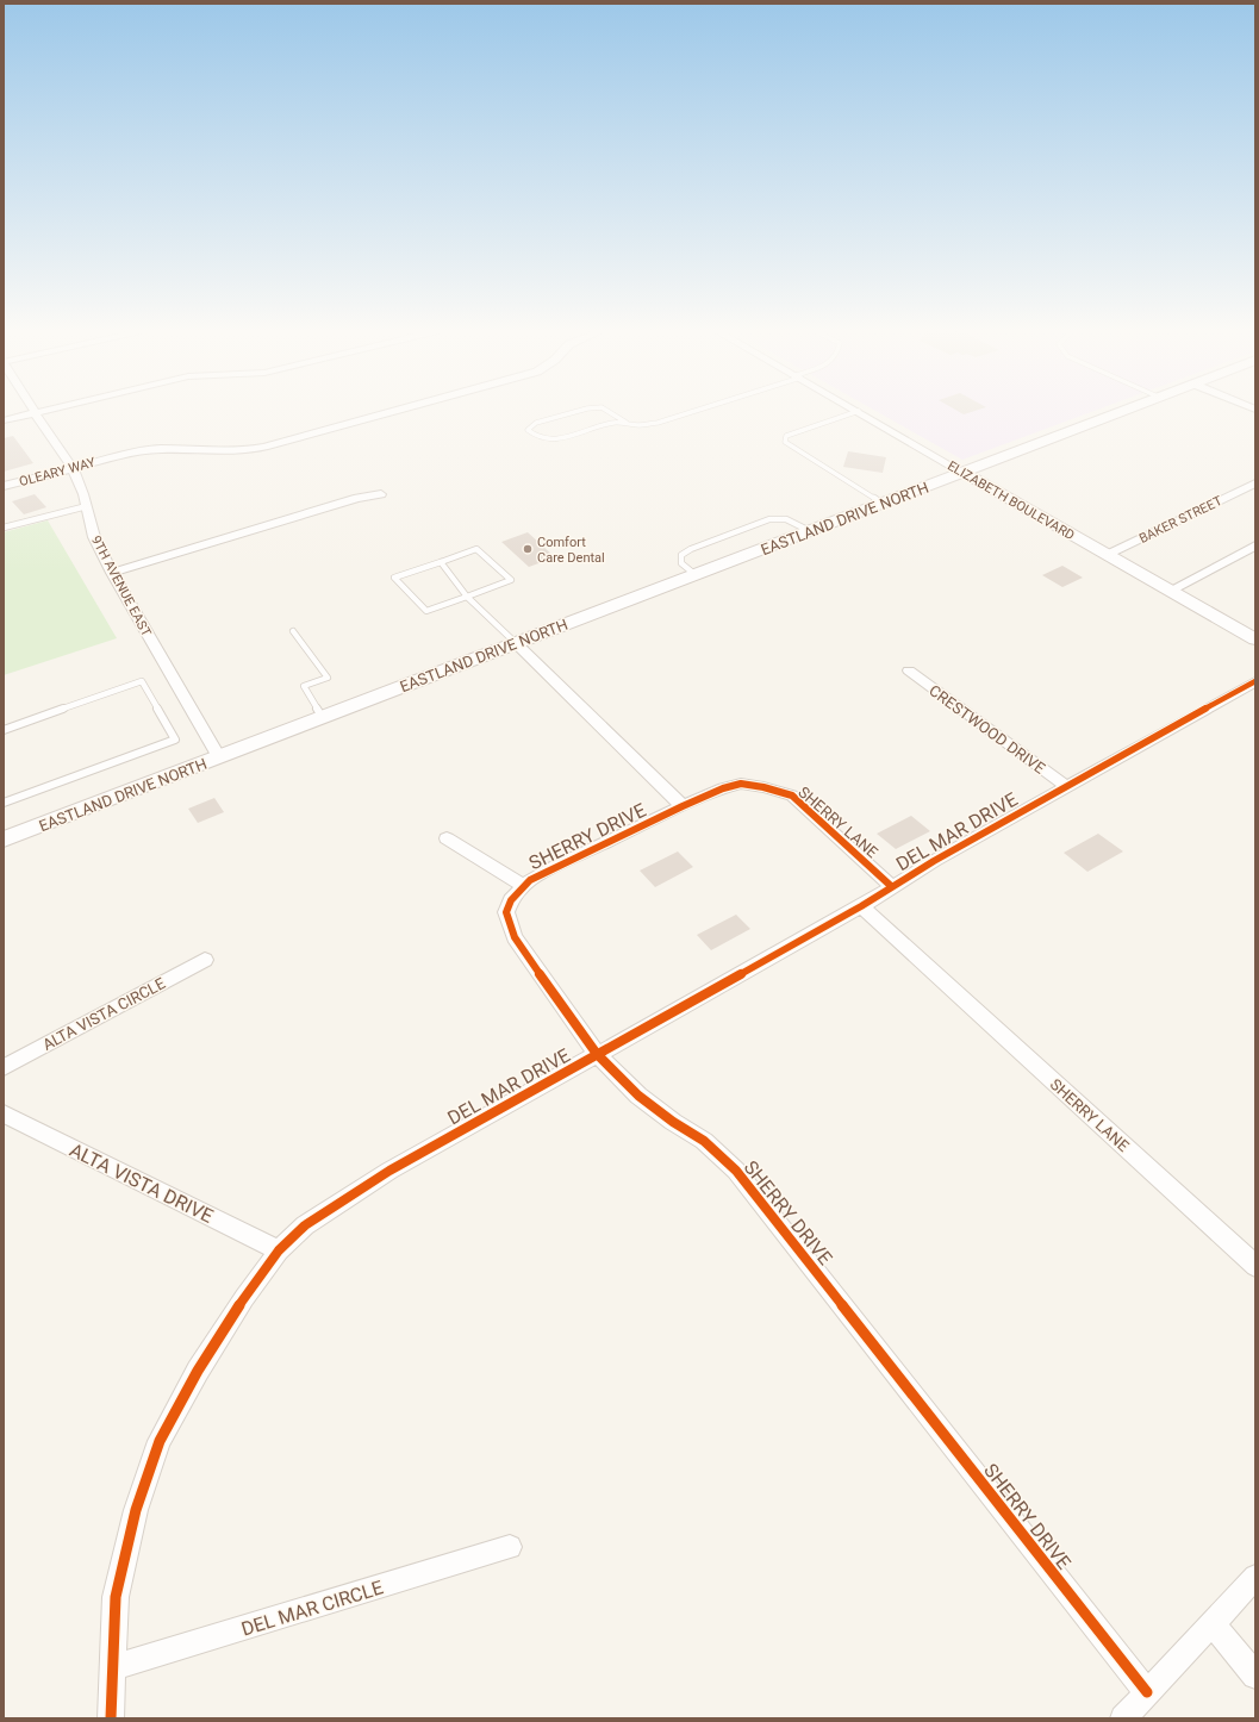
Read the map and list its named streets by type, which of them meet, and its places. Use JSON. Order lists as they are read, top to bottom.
{
  "streets": {
    "main road": ["ELIZABETH BOULEVARD", "EASTLAND DRIVE NORTH"],
    "street": [
      "OLEARY WAY",
      "BAKER STREET",
      "9TH AVENUE EAST",
      "CRESTWOOD DRIVE",
      "SHERRY LANE",
      "DEL MAR DRIVE",
      "SHERRY DRIVE",
      "ALTA VISTA CIRCLE",
      "ALTA VISTA DRIVE",
      "DEL MAR CIRCLE"
    ]
  },
  "crossings": [
    ["OLEARY WAY", "9TH AVENUE EAST"],
    ["ELIZABETH BOULEVARD", "EASTLAND DRIVE NORTH"],
    ["ELIZABETH BOULEVARD", "BAKER STREET"],
    ["EASTLAND DRIVE NORTH", "9TH AVENUE EAST"],
    ["CRESTWOOD DRIVE", "DEL MAR DRIVE"],
    ["SHERRY LANE", "DEL MAR DRIVE"],
    ["SHERRY LANE", "SHERRY DRIVE"],
    ["DEL MAR DRIVE", "SHERRY DRIVE"],
    ["DEL MAR DRIVE", "ALTA VISTA DRIVE"],
    ["DEL MAR DRIVE", "DEL MAR CIRCLE"]
  ],
  "places": ["Comfort Care Dental"]
}
